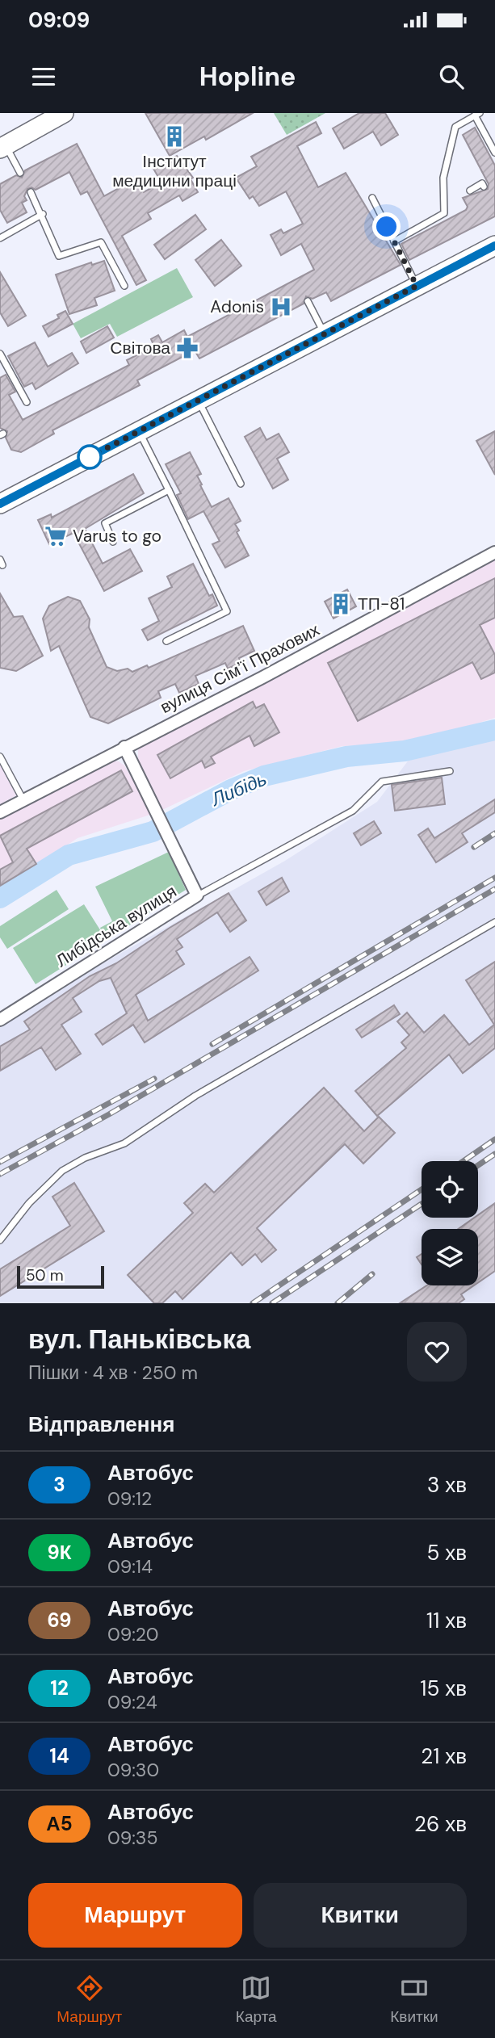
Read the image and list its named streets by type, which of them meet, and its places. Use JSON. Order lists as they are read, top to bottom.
{
  "streets": {
    "street": ["вулиця Сімʼї Прахових", "Либідська вулиця"]
  },
  "crossings": [
    ["вулиця Сімʼї Прахових", "Либідська вулиця"]
  ],
  "water": ["Либідь"],
  "places": {
    "building": ["Інститут медицини праці", "ТП-81"],
    "hospital": ["Adonis"],
    "pharmacy": ["Світова"],
    "supermarket": ["Varus to go"]
  },
  "lines": ["bus line 3"],
  "scale_bar": "50 m",
  "page": {
    "status": "09:09",
    "header": "Hopline",
    "scale": "50 m",
    "heading": [
      ["вул. Паньківська", "Пішки · 4 хв · 250 m"],
      "Відправлення"
    ],
    "list": [
      {
        "mark": "3",
        "name": "Автобус",
        "note": "09:12",
        "value": "3 хв"
      },
      {
        "mark": "9К",
        "name": "Автобус",
        "note": "09:14",
        "value": "5 хв"
      },
      {
        "mark": "69",
        "name": "Автобус",
        "note": "09:20",
        "value": "11 хв"
      },
      {
        "mark": "12",
        "name": "Автобус",
        "note": "09:24",
        "value": "15 хв"
      },
      {
        "mark": "14",
        "name": "Автобус",
        "note": "09:30",
        "value": "21 хв"
      },
      {
        "mark": "А5",
        "name": "Автобус",
        "note": "09:35",
        "value": "26 хв"
      }
    ],
    "buttons": ["Маршрут", "Квитки"],
    "tabs": ["Маршрут", "Карта", "Квитки"]
  }
}
